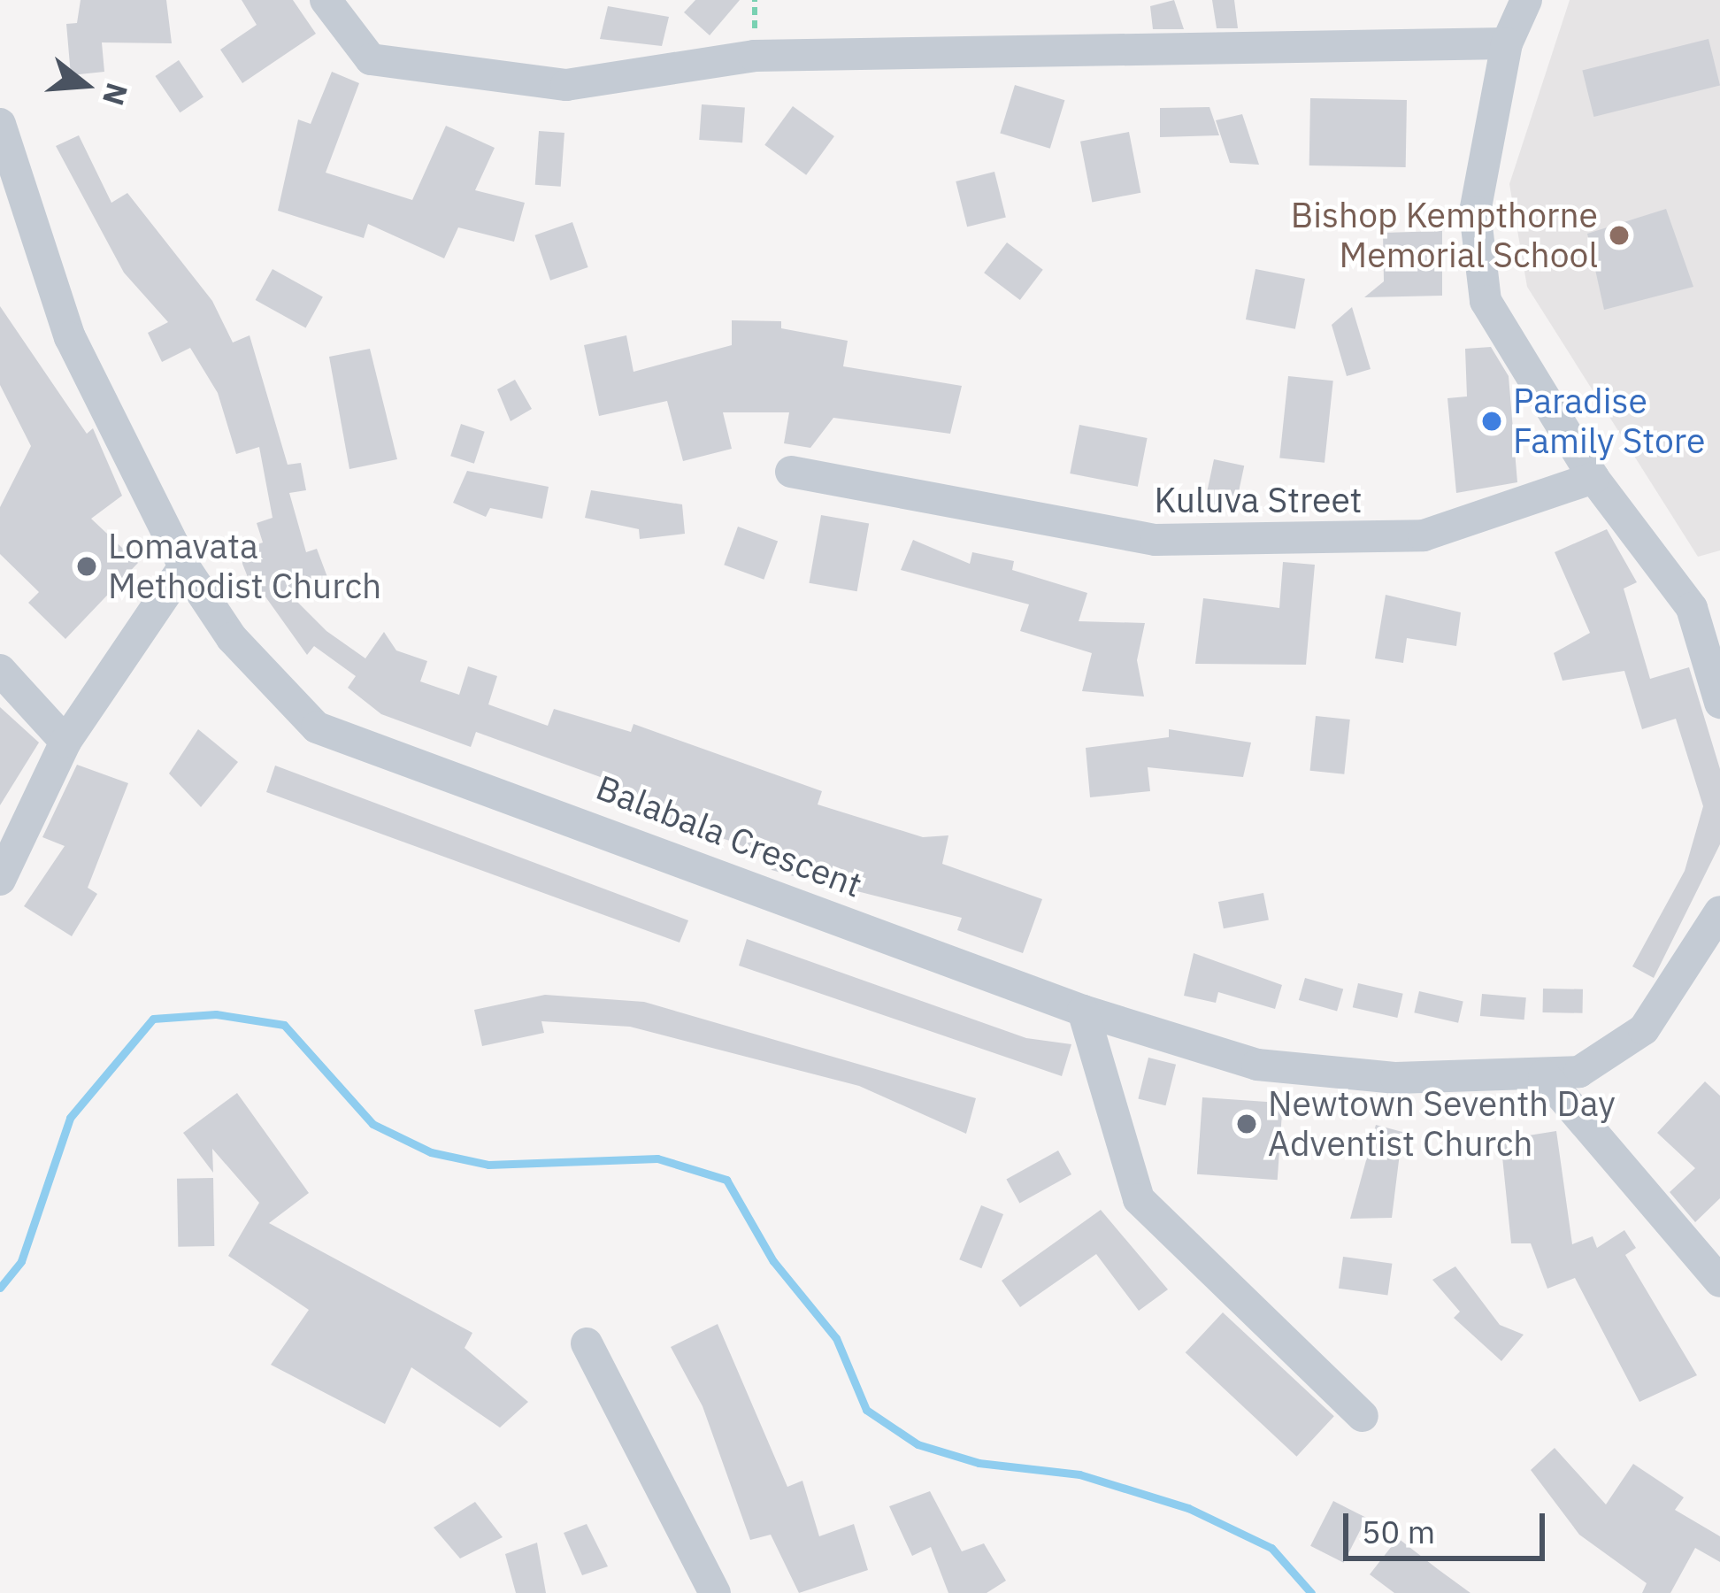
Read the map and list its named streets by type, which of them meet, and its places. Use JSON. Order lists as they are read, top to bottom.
{
  "streets": {
    "street": ["Kuluva Street", "Balabala Crescent"]
  },
  "places": [
    "Bishop Kempthorne Memorial School",
    "Paradise Family Store",
    "Lomavata Methodist Church",
    "Newtown Seventh Day Adventist Church"
  ],
  "scale_bar": "50 m",
  "north": "right"
}
